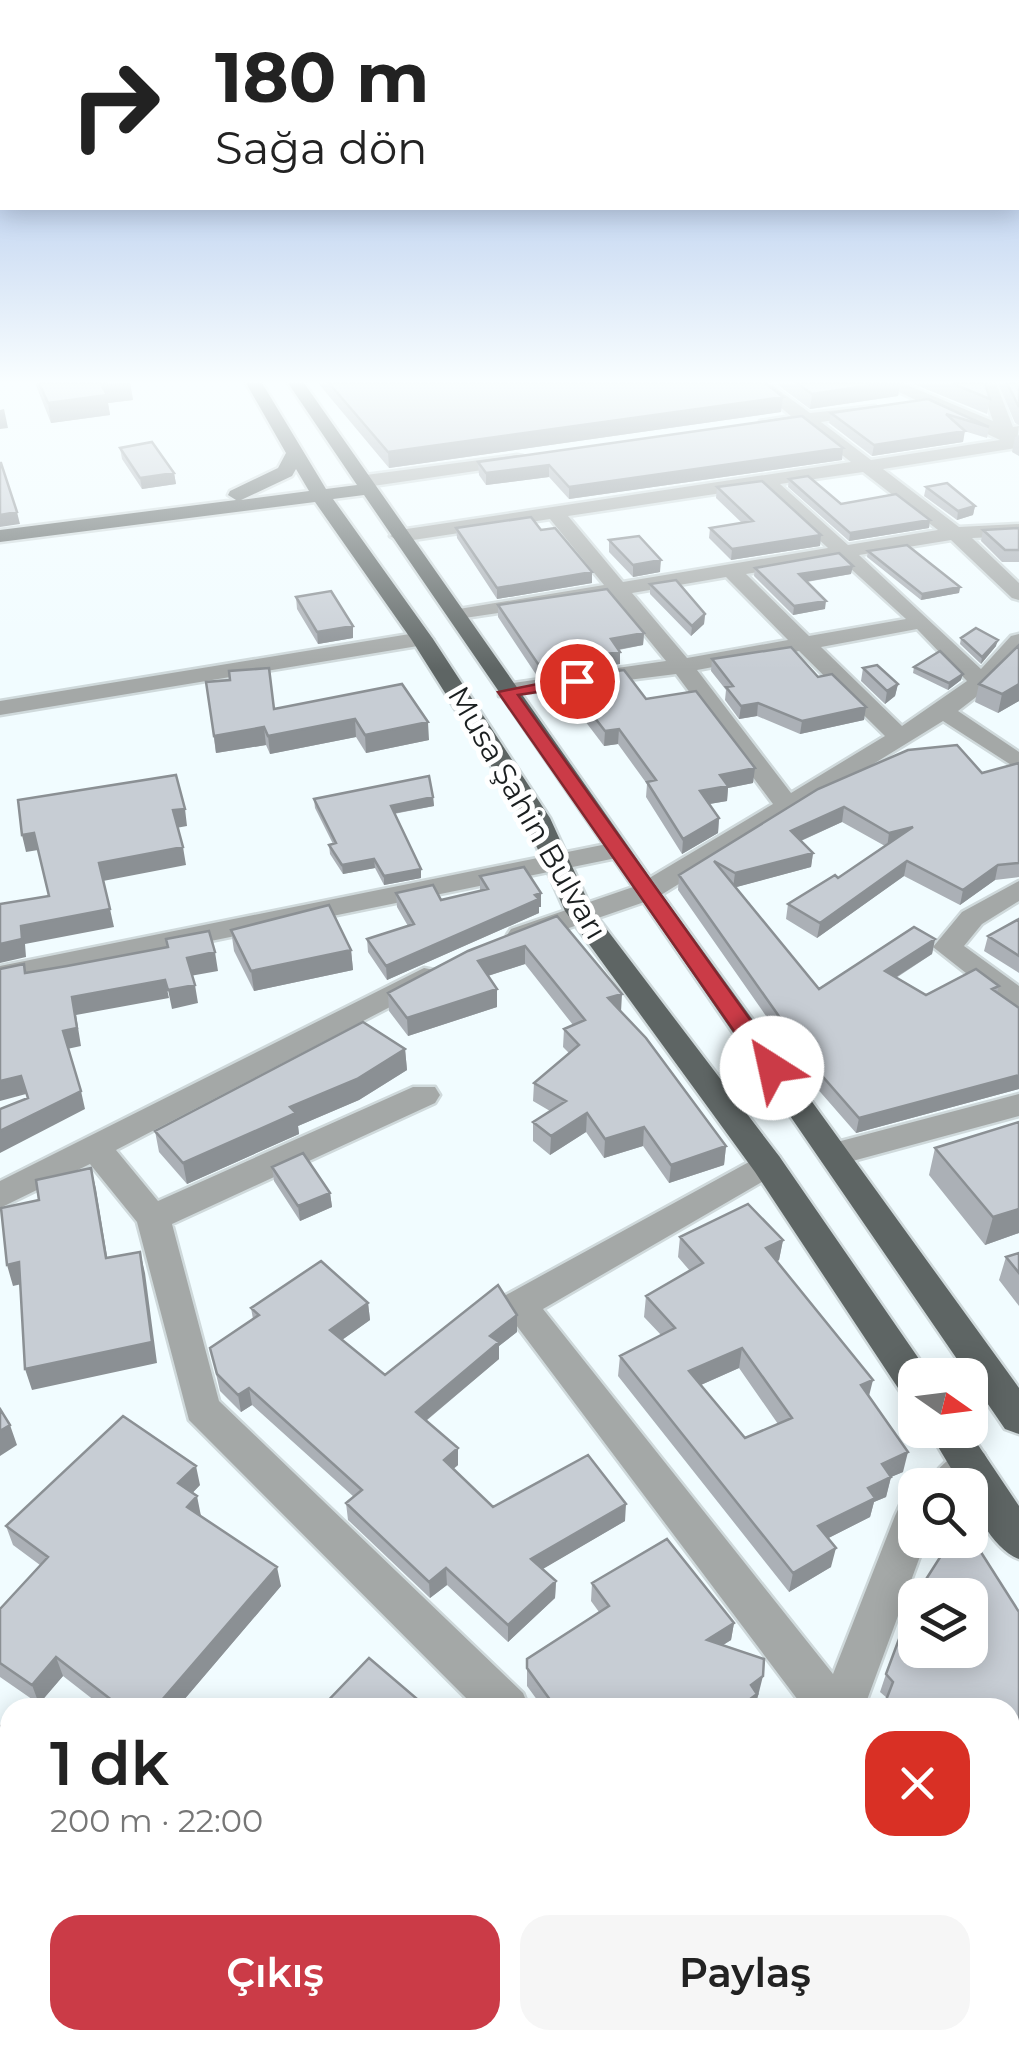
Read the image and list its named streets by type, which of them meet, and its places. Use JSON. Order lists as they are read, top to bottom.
{
  "streets": {
    "main road": ["Musa Şahin Bulvarı"]
  },
  "north": "right",
  "page": {
    "turn": ["180 m", "Sağa dön"],
    "heading": ["1 dk", "200 m · 22:00"],
    "buttons": ["Çıkış", "Paylaş"]
  }
}
